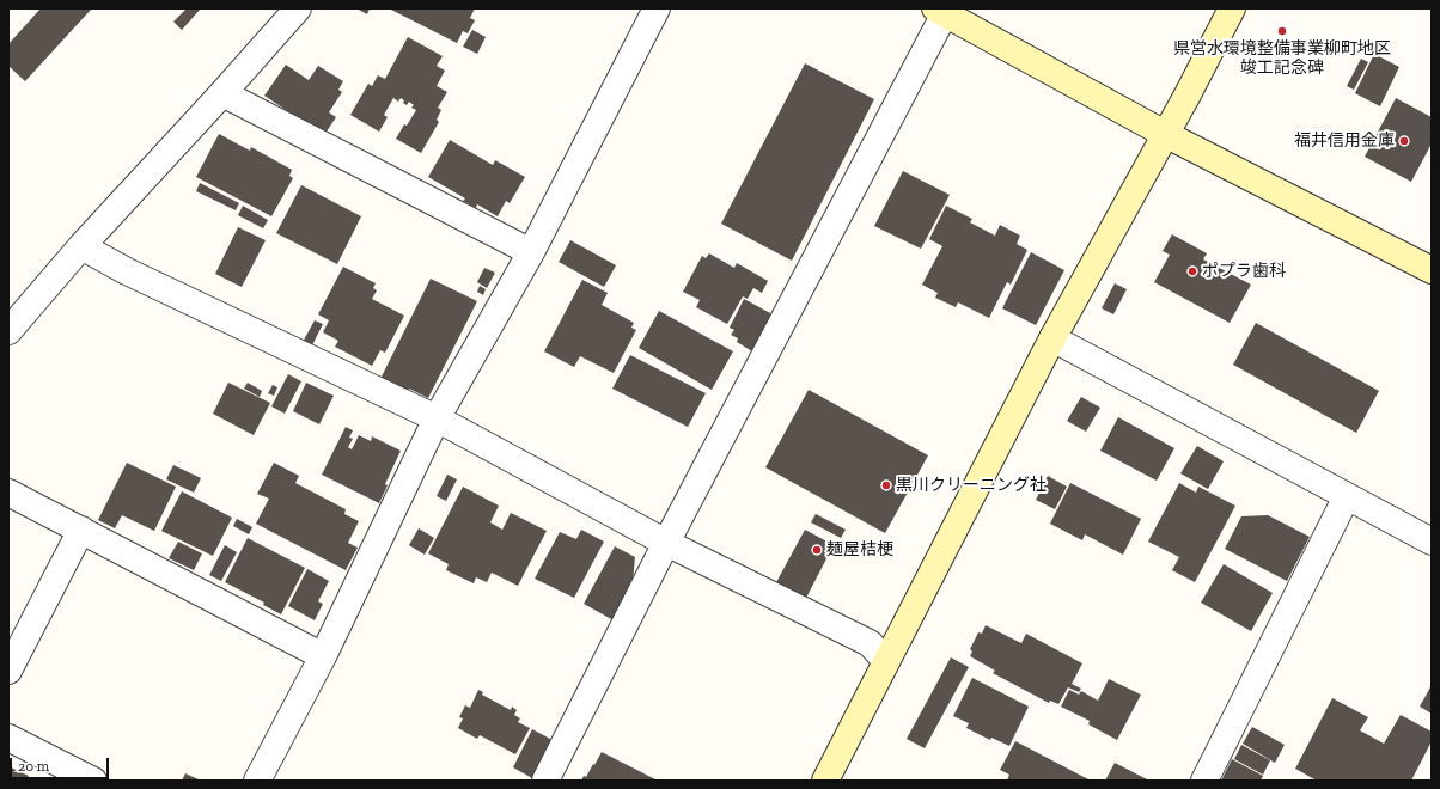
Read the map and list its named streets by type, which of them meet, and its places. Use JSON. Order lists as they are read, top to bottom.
{
  "places": [
    "県営水環境整備事業柳町地区 竣工記念碑",
    "福井信用金庫",
    "ポプラ歯科",
    "黒川クリーニング社",
    "麺屋桔梗"
  ],
  "scale_bar": "20 m"
}
